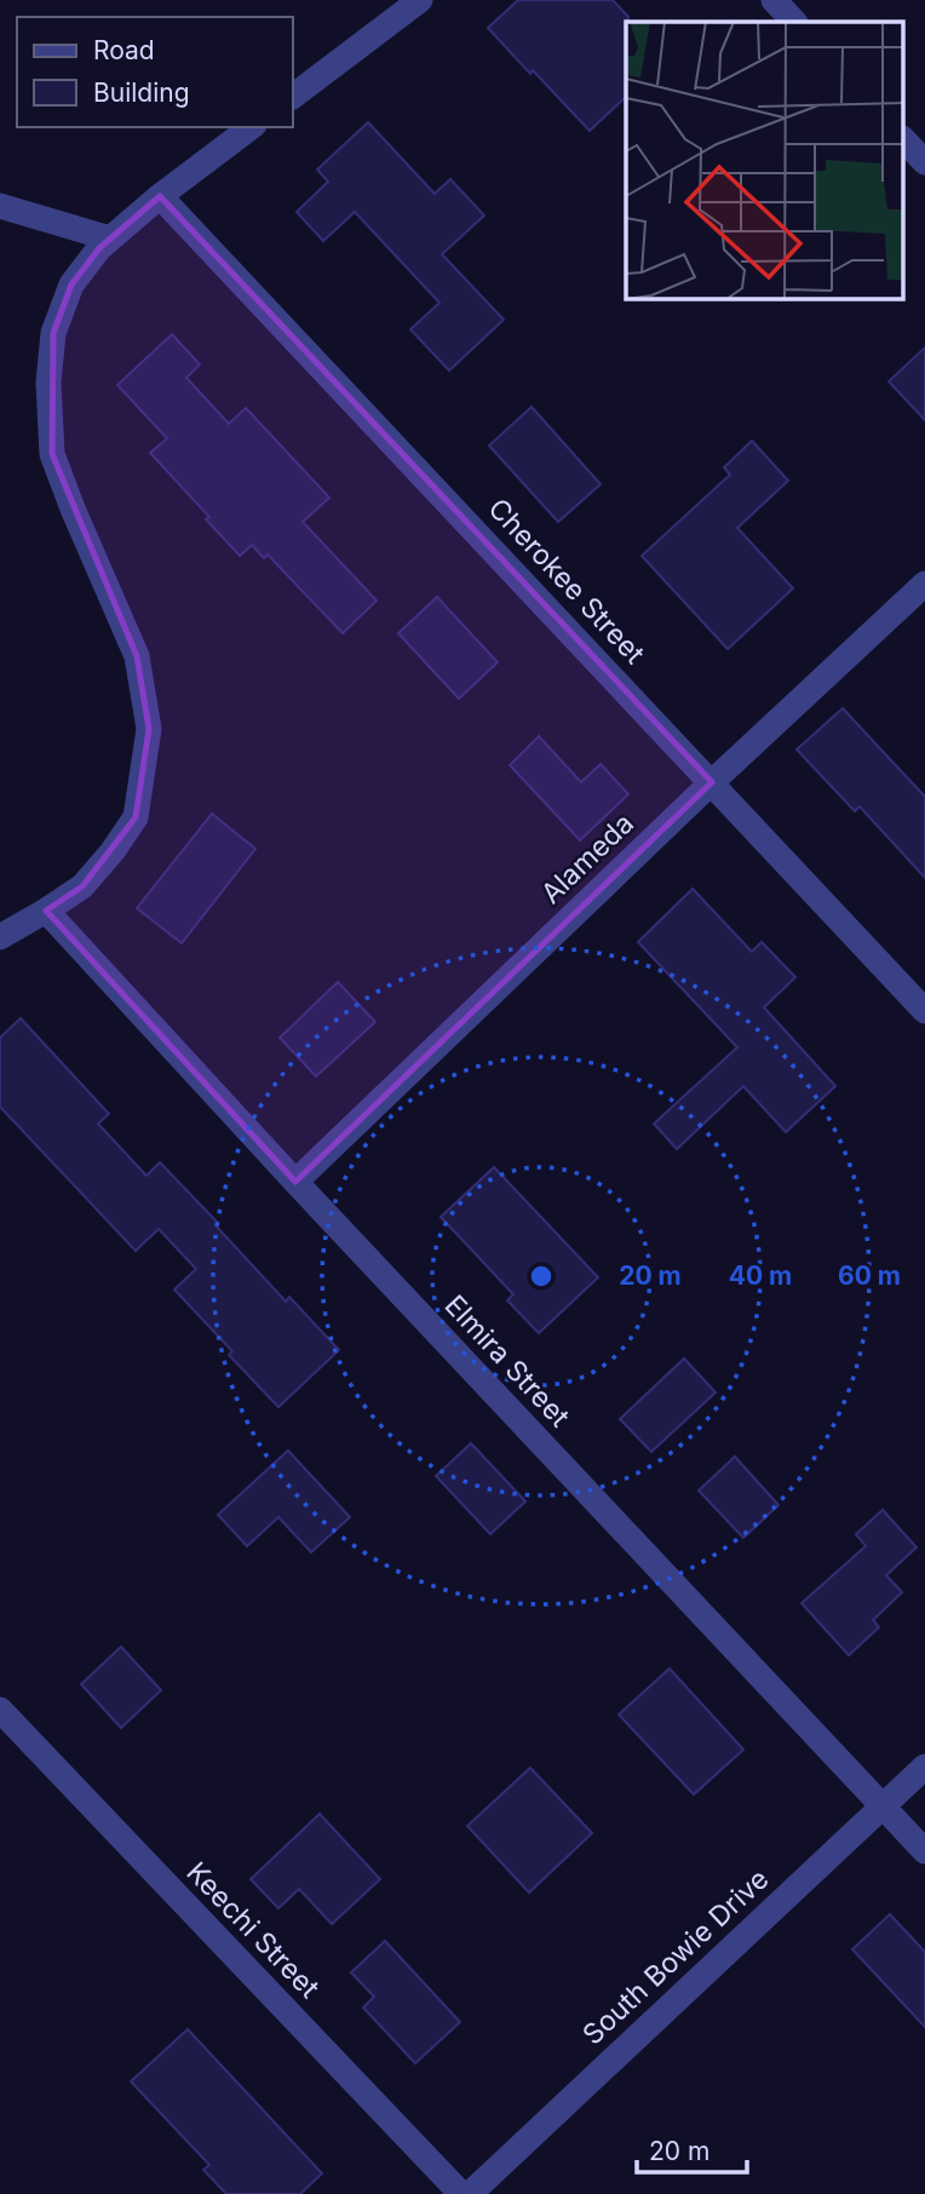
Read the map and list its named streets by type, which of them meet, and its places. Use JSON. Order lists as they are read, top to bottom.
{
  "streets": {
    "street": [
      "Cherokee Street",
      "Alameda",
      "Elmira Street",
      "Keechi Street",
      "South Bowie Drive"
    ]
  },
  "crossings": [
    ["Cherokee Street", "Alameda"],
    ["Alameda", "Elmira Street"],
    ["Elmira Street", "South Bowie Drive"]
  ],
  "legend": ["Road", "Building"],
  "scale_bar": "20 m",
  "rings": ["20 m", "40 m", "60 m"]
}
